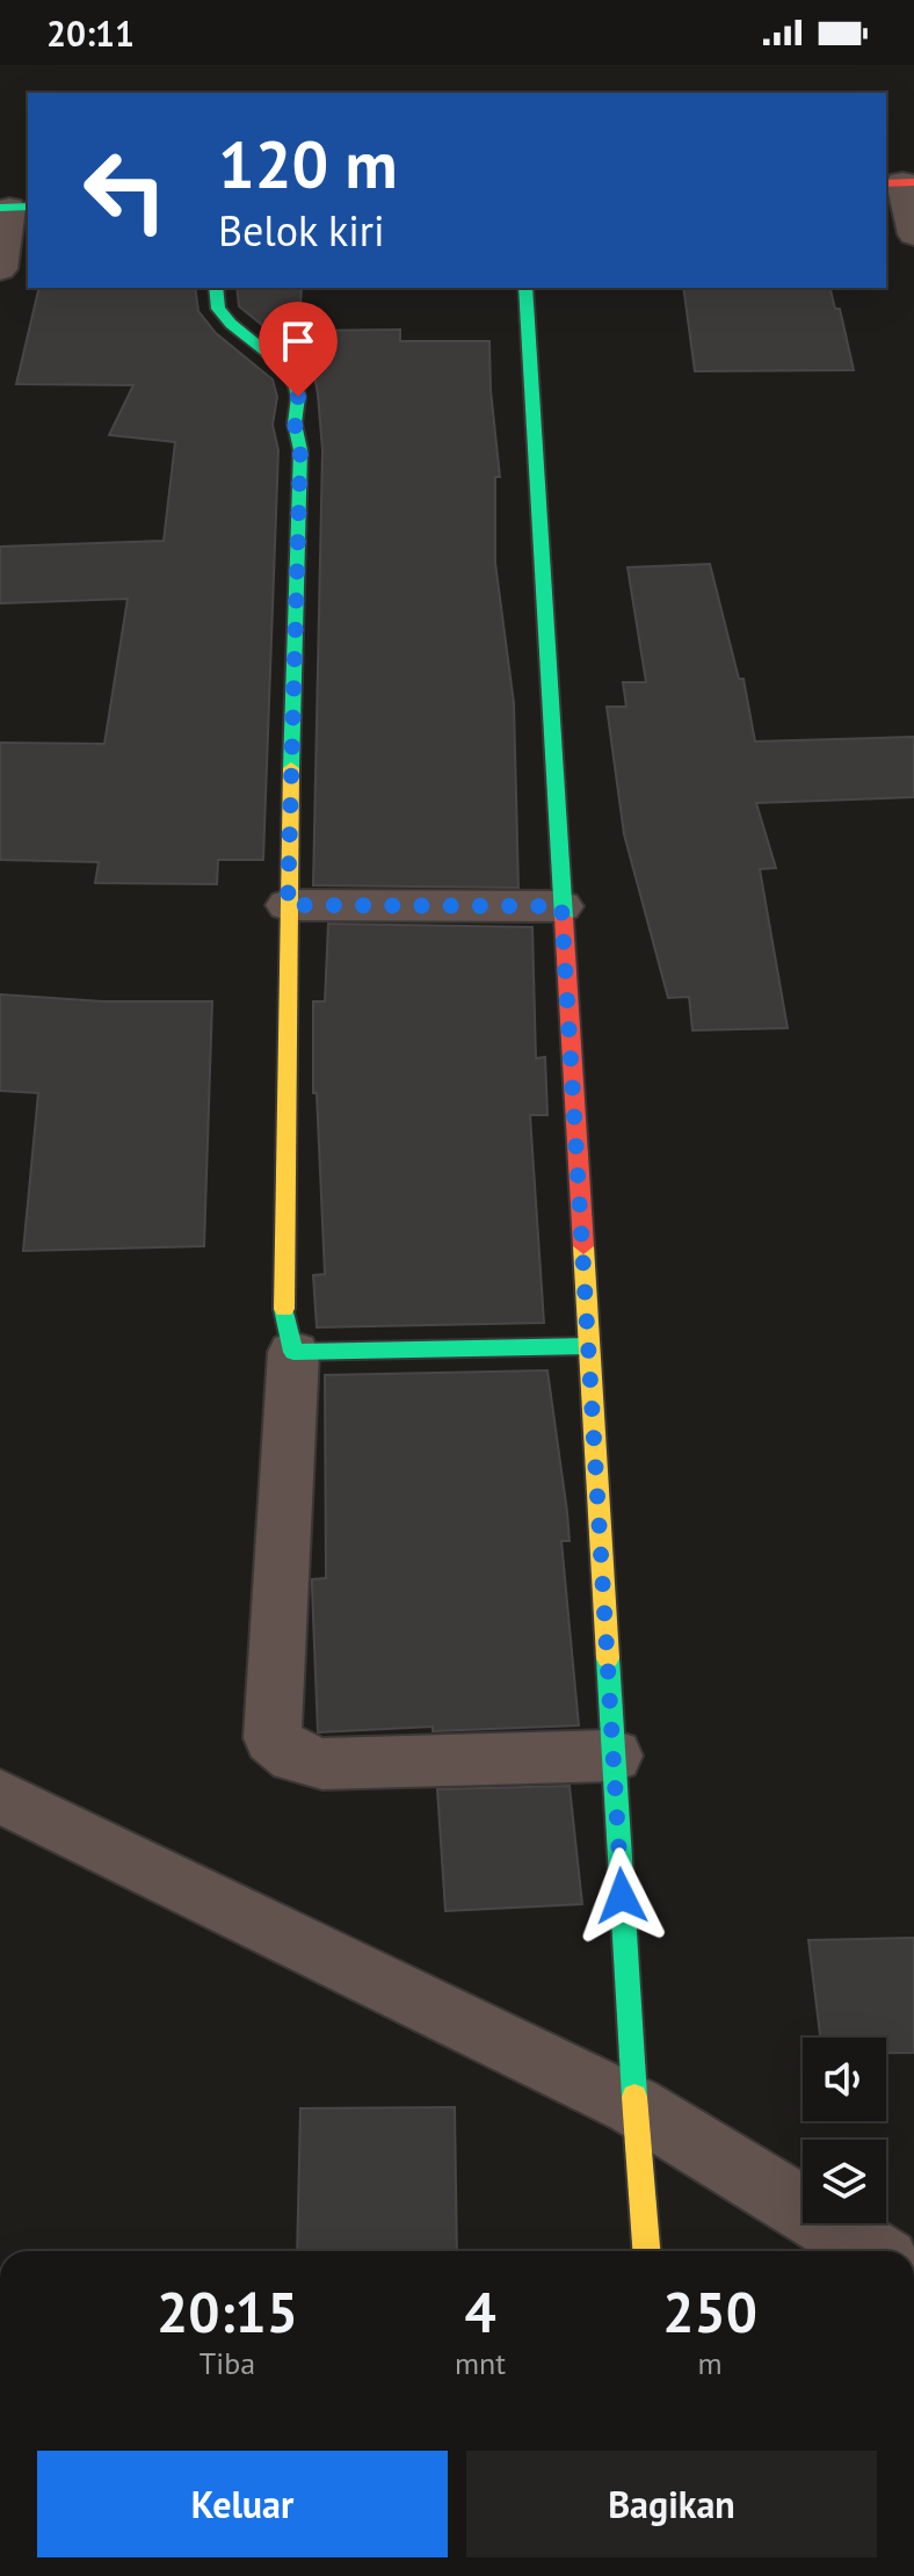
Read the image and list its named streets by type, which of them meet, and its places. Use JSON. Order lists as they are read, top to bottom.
{
  "page": {
    "status": "20:11",
    "turn": ["120 m", "Belok kiri"],
    "eta": [
      "20:15",
      "Tiba",
      "4",
      "mnt",
      "250",
      "m"
    ],
    "buttons": ["Keluar", "Bagikan"]
  }
}
